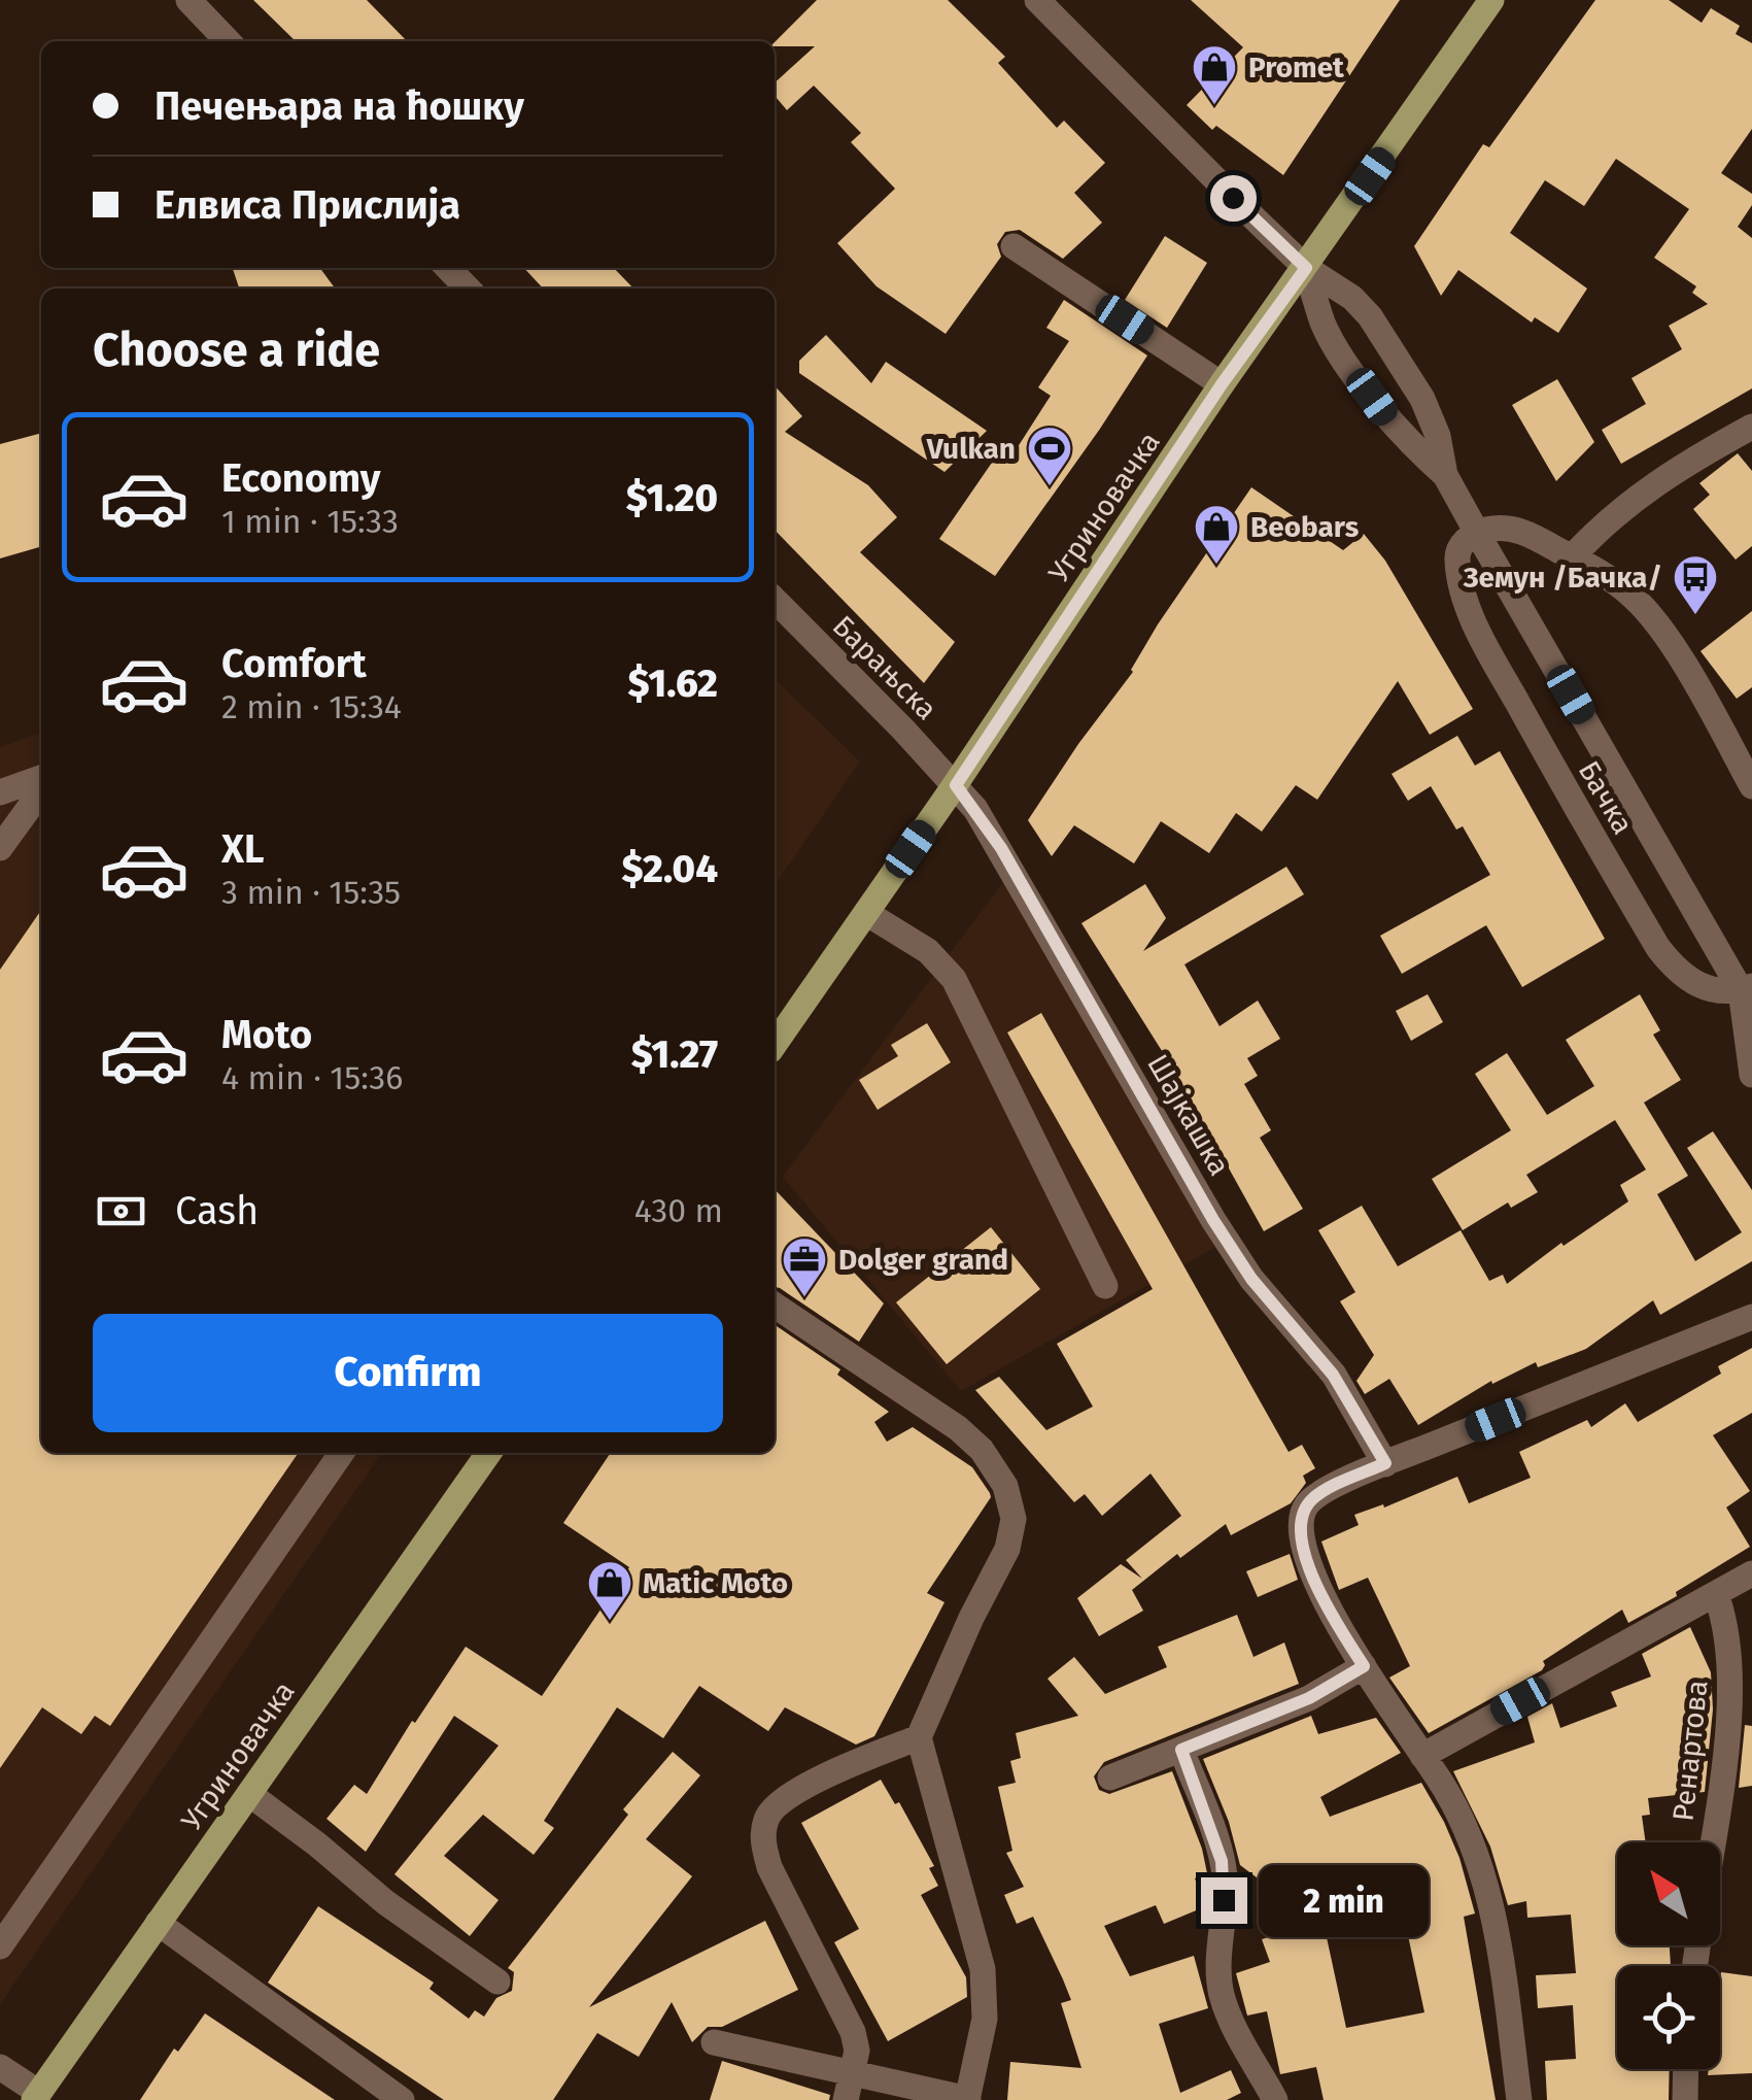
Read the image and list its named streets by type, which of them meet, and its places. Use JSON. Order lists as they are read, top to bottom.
{
  "streets": {
    "main road": ["Угриновачка"],
    "street": [
      "Барањска",
      "Бачка",
      "Шајкашка",
      "Ренартова"
    ]
  },
  "crossings": [
    ["Угриновачка", "Барањска"],
    ["Угриновачка", "Бачка"],
    ["Угриновачка", "Шајкашка"],
    ["Барањска", "Шајкашка"]
  ],
  "places": {
    "shop": ["Promet", "Beobars", "Matic Moto"],
    "sports": ["Vulkan"],
    "bus stop": ["Земун /Бачка/"],
    "office": ["Dolger grand"]
  },
  "north": "top left",
  "page": {
    "banner": ["Печењара на ћошку", "Елвиса Прислија"],
    "heading": "Choose a ride",
    "list": [
      {
        "name": "Economy",
        "note": "1 min · 15:33",
        "value": "$1.20"
      },
      {
        "name": "Comfort",
        "note": "2 min · 15:34",
        "value": "$1.62"
      },
      {
        "name": "XL",
        "note": "3 min · 15:35",
        "value": "$2.04"
      },
      {
        "name": "Moto",
        "note": "4 min · 15:36",
        "value": "$1.27"
      }
    ],
    "pay": ["Cash", "430 m"],
    "buttons": "Confirm",
    "bubble": "2 min"
  }
}
